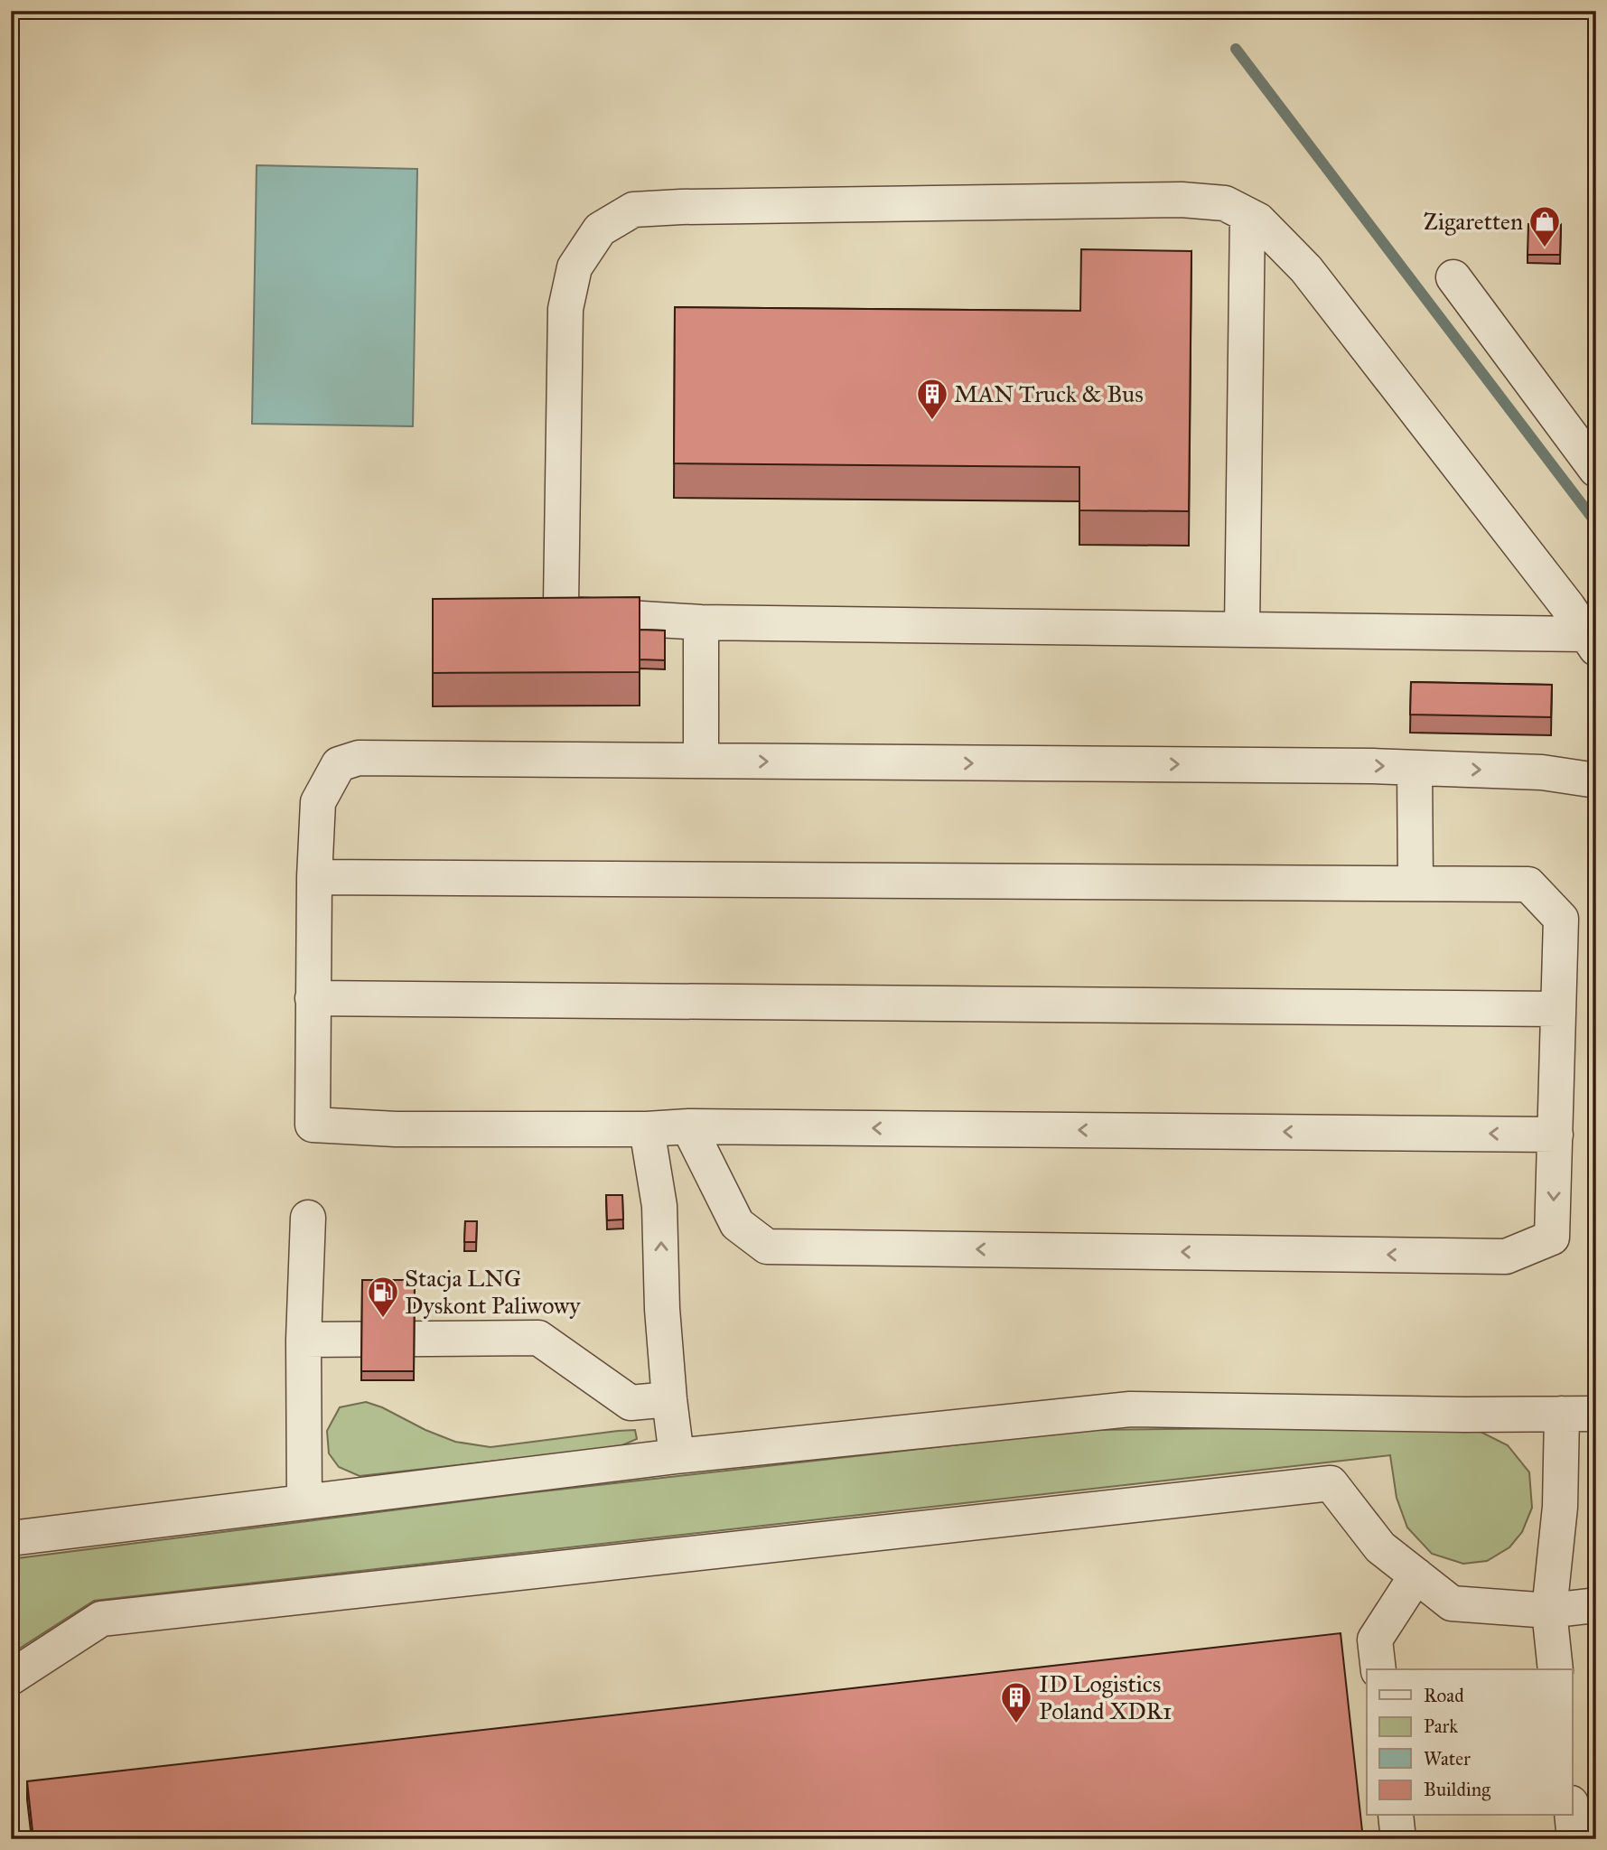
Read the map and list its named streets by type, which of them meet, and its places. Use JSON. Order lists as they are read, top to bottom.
{
  "places": {
    "shop": ["Zigaretten"],
    "building": ["MAN Truck & Bus", "ID Logistics Poland XDR1"],
    "fuel station": ["Stacja LNG Dyskont Paliwowy"]
  },
  "legend": [
    "Road",
    "Park",
    "Water",
    "Building"
  ]
}
